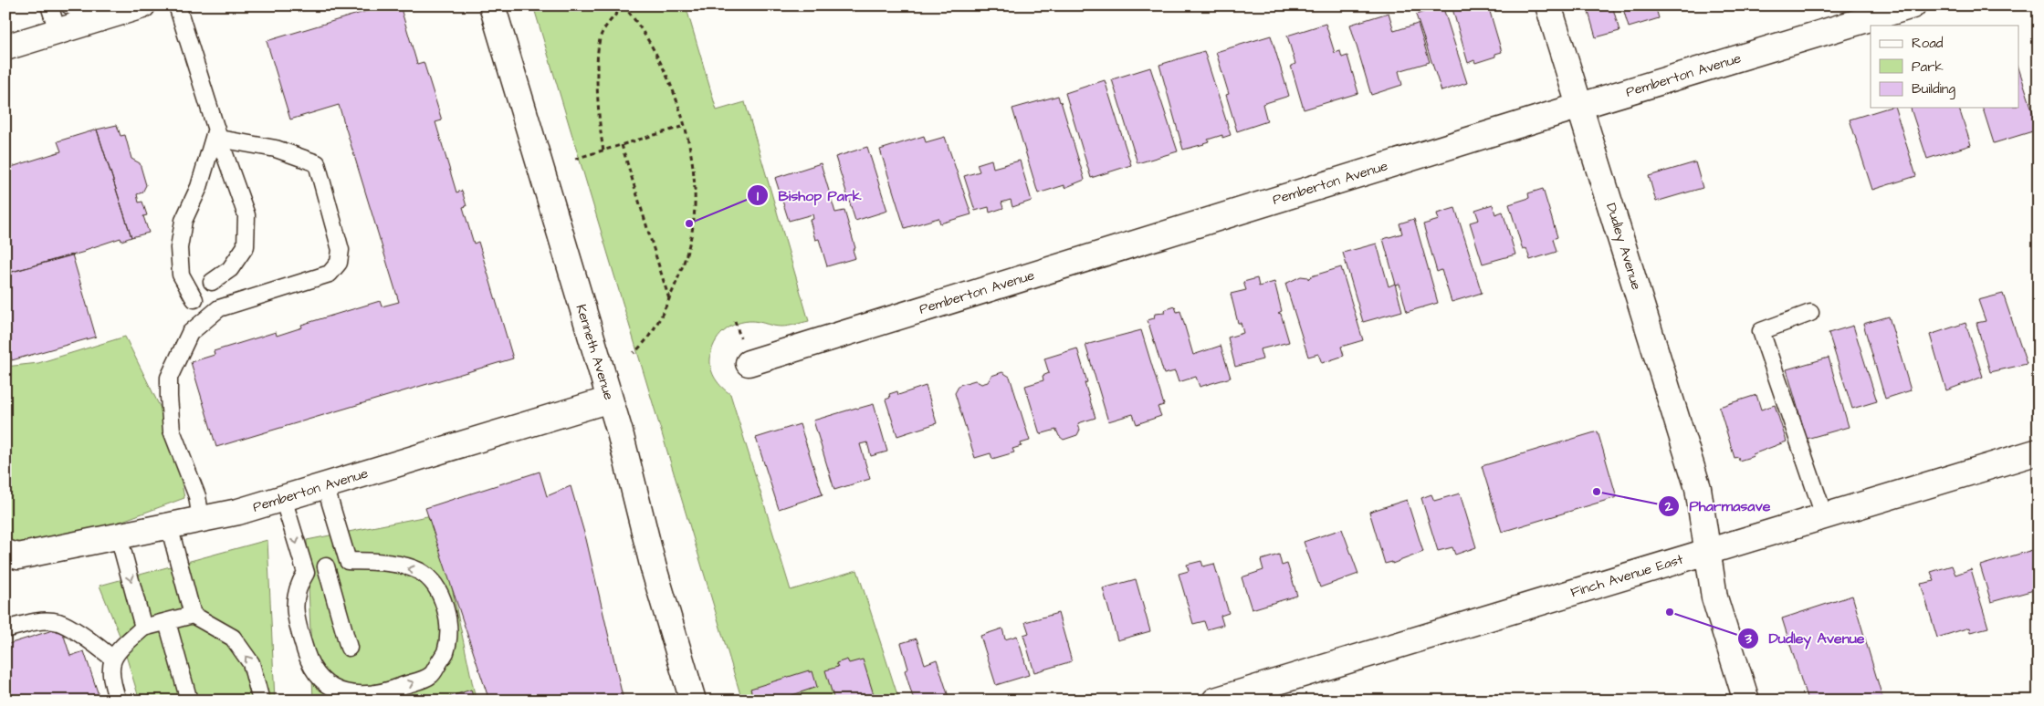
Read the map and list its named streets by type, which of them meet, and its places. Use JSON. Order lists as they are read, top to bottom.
{
  "streets": {
    "street": [
      "Pemberton Avenue",
      "Dudley Avenue",
      "Kenneth Avenue",
      "Finch Avenue East"
    ]
  },
  "crossings": [
    ["Pemberton Avenue", "Dudley Avenue"],
    ["Pemberton Avenue", "Kenneth Avenue"],
    ["Dudley Avenue", "Finch Avenue East"]
  ],
  "places": ["Bishop Park", "Pharmasave", "Dudley Avenue"],
  "legend": ["Road", "Park", "Building"]
}
